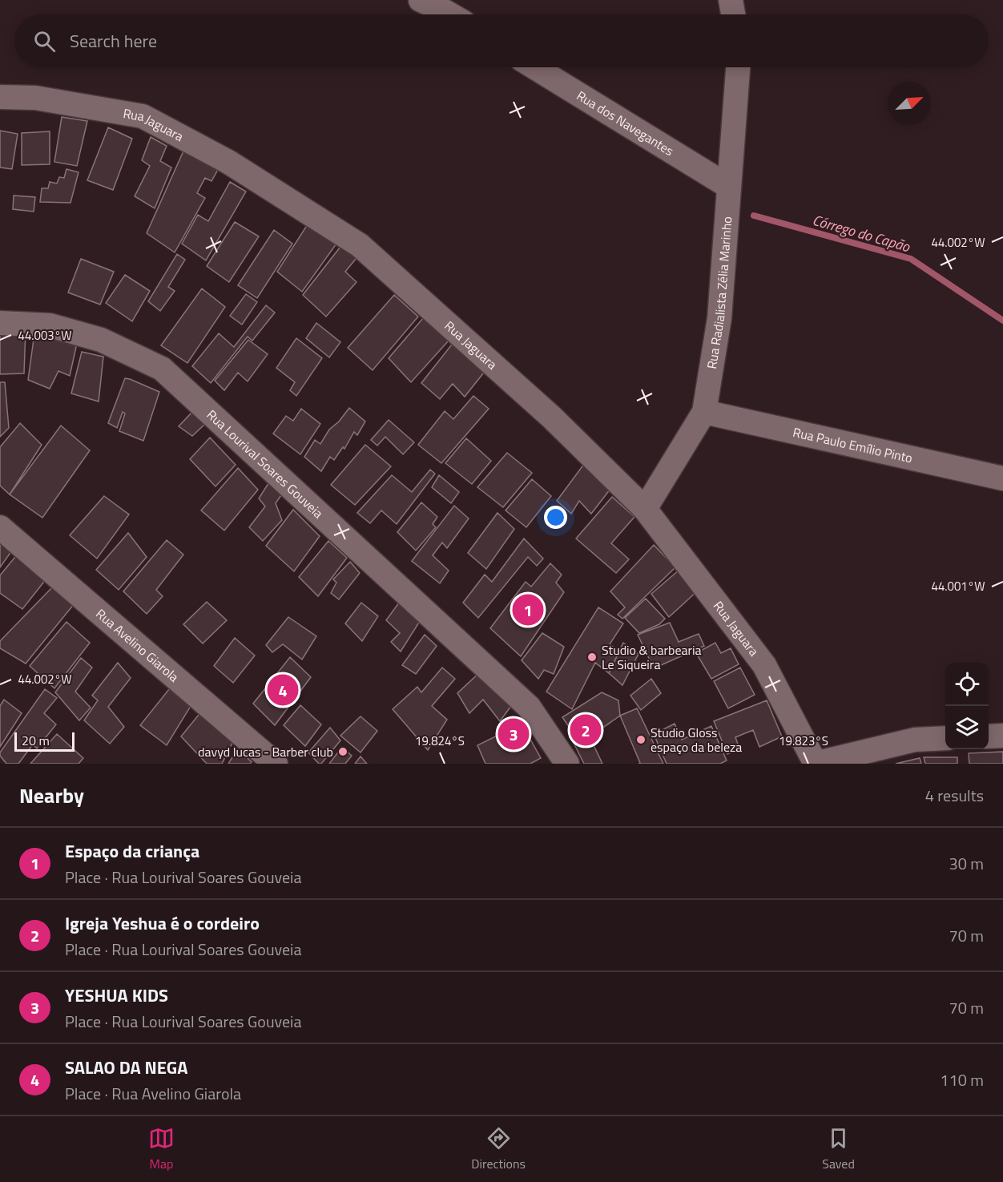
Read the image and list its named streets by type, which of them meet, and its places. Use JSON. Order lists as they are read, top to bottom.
{
  "streets": {
    "street": [
      "Rua dos Navegantes",
      "Rua Jaguara",
      "Rua Radialista Zélia Marinho",
      "Rua Paulo Emílio Pinto",
      "Rua Lourival Soares Gouveia",
      "Rua Avelino Giarola"
    ]
  },
  "crossings": [
    ["Rua dos Navegantes", "Rua Radialista Zélia Marinho"],
    ["Rua Jaguara", "Rua Radialista Zélia Marinho"],
    ["Rua Radialista Zélia Marinho", "Rua Paulo Emílio Pinto"]
  ],
  "water": ["Córrego do Capão"],
  "places": ["Studio & barbearia Le Siqueira", "Studio Gloss espaço da beleza", "davyd lucas - Barber club"],
  "scale_bar": "20 m",
  "north": "top right",
  "page": {
    "search": "Search here",
    "pins": [
      "1",
      "4",
      "2",
      "3"
    ],
    "scale": "20 m",
    "heading": ["Nearby", "4 results"],
    "list": [
      {
        "mark": "1",
        "name": "Espaço da criança",
        "note": "Place · Rua Lourival Soares Gouveia",
        "value": "30 m"
      },
      {
        "mark": "2",
        "name": "Igreja Yeshua é o cordeiro",
        "note": "Place · Rua Lourival Soares Gouveia",
        "value": "70 m"
      },
      {
        "mark": "3",
        "name": "YESHUA KIDS",
        "note": "Place · Rua Lourival Soares Gouveia",
        "value": "70 m"
      },
      {
        "mark": "4",
        "name": "SALAO DA NEGA",
        "note": "Place · Rua Avelino Giarola",
        "value": "110 m"
      }
    ],
    "nav": ["Map", "Directions", "Saved"]
  },
  "coordinates": [
    "44.002°W",
    "44.003°W",
    "44.001°W",
    "19.824°S",
    "19.823°S"
  ]
}
